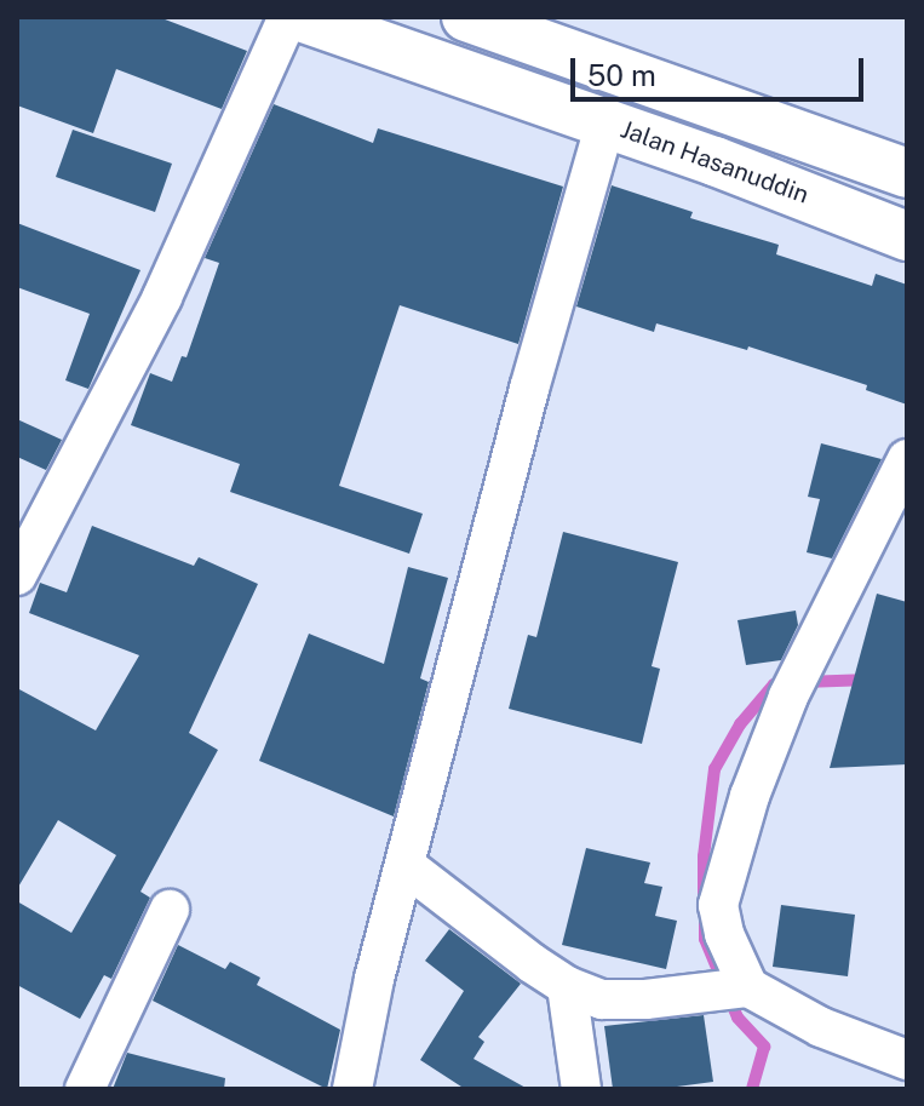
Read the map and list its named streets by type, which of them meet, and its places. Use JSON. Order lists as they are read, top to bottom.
{
  "streets": {
    "street": ["Jalan Hasanuddin"]
  },
  "scale_bar": "50 m"
}
